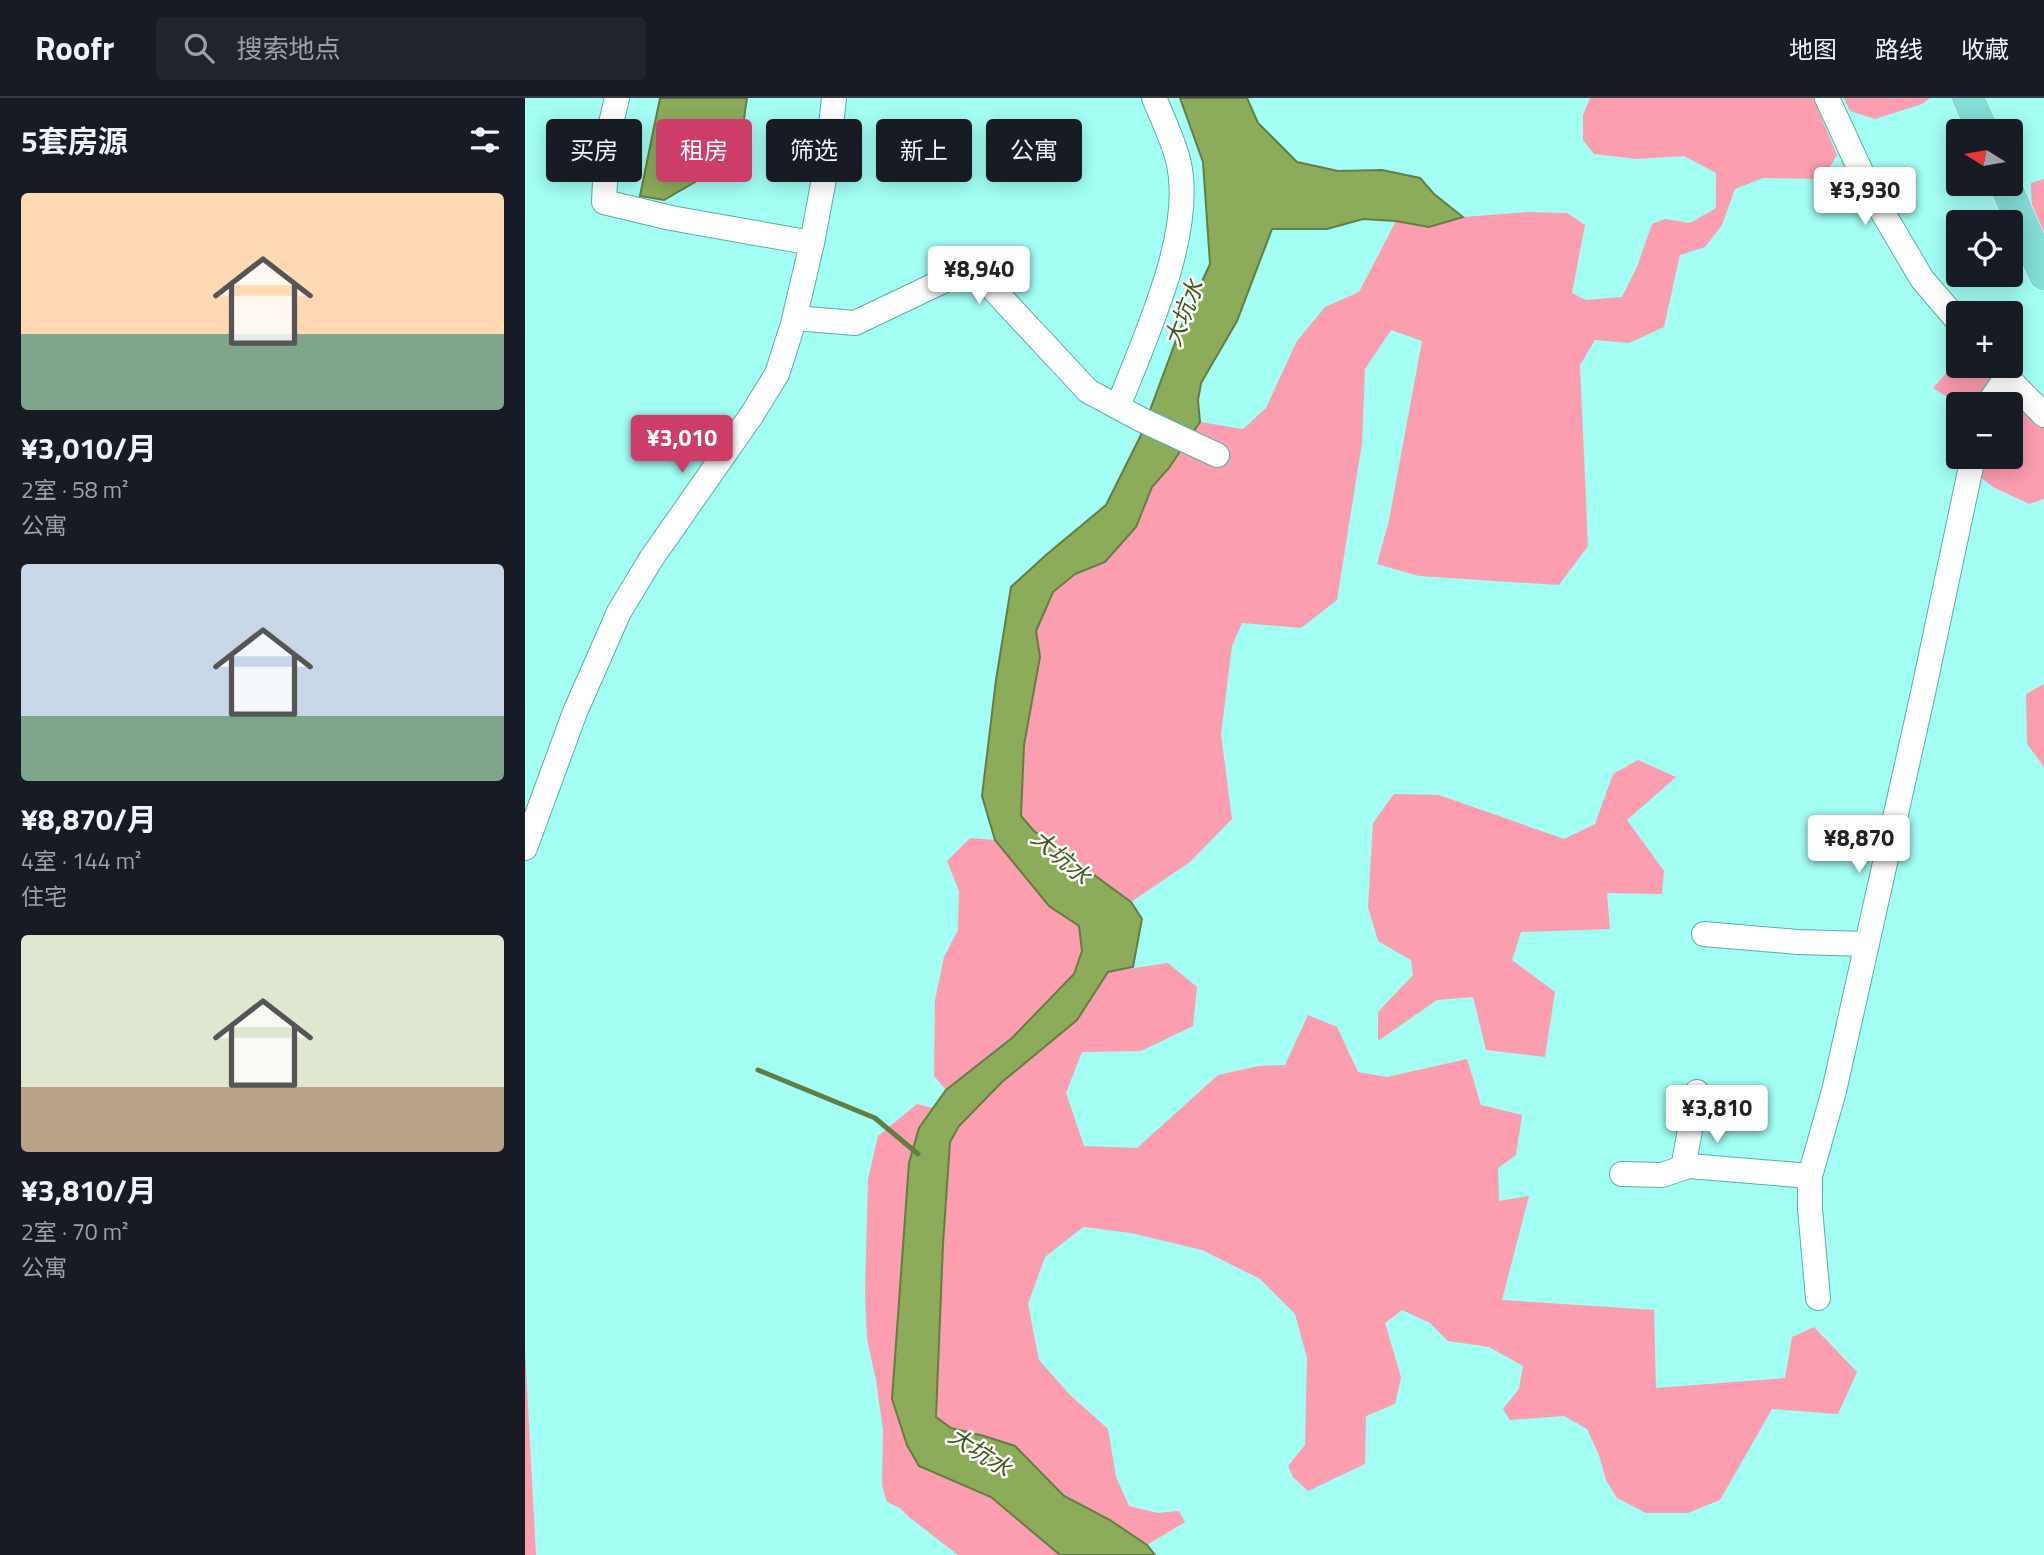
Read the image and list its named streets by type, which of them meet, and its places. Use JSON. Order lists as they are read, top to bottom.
{
  "water": ["大坑水"],
  "north": "left",
  "page": {
    "header": "Roofr",
    "search": "搜索地点",
    "nav": ["地图", "路线", "收藏"],
    "heading": "5套房源",
    "map_buttons": ["+", "−"],
    "chip": [
      "买房",
      "租房",
      "筛选",
      "新上",
      "公寓"
    ],
    "price": [
      "¥3,930",
      "¥8,940",
      "¥3,010",
      "¥8,870",
      "¥3,810"
    ],
    "list": [
      {
        "name": "¥3,010/月",
        "note": "2室 · 58 m² · 公寓"
      },
      {
        "name": "¥8,870/月",
        "note": "4室 · 144 m² · 住宅"
      },
      {
        "name": "¥3,810/月",
        "note": "2室 · 70 m² · 公寓"
      }
    ]
  }
}
